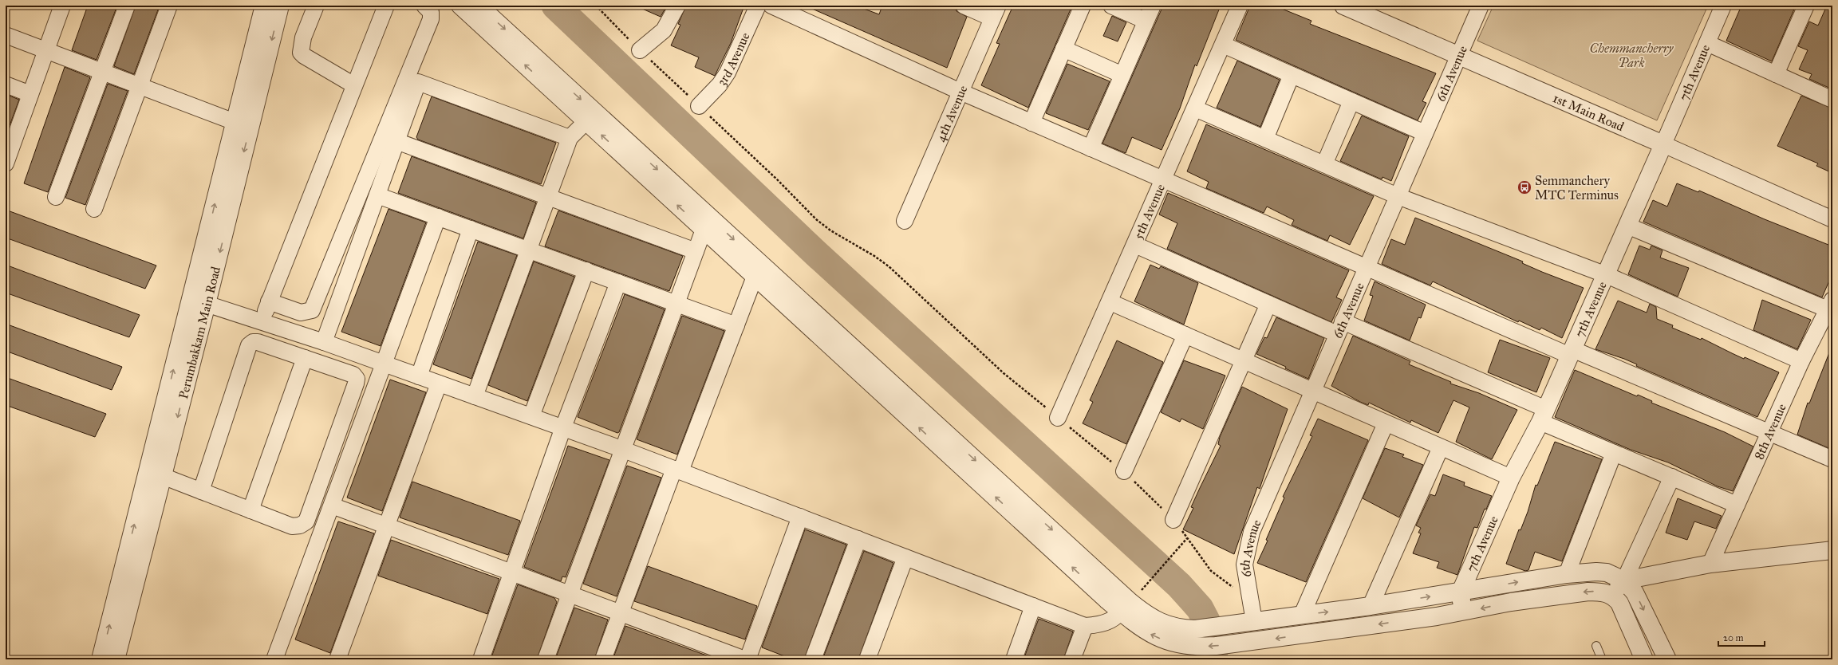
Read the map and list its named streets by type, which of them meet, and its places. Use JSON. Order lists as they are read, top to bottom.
{
  "streets": {
    "street": [
      "3rd Avenue",
      "7th Avenue",
      "6th Avenue",
      "1st Main Road",
      "4th Avenue",
      "5th Avenue",
      "Perumbakkam Main Road",
      "8th Avenue"
    ]
  },
  "crossings": [
    ["7th Avenue", "1st Main Road"],
    ["6th Avenue", "1st Main Road"]
  ],
  "parks": ["Chemmancherry Park"],
  "places": {
    "bus stop": ["Semmanchery MTC Terminus"]
  },
  "scale_bar": "20 m"
}
